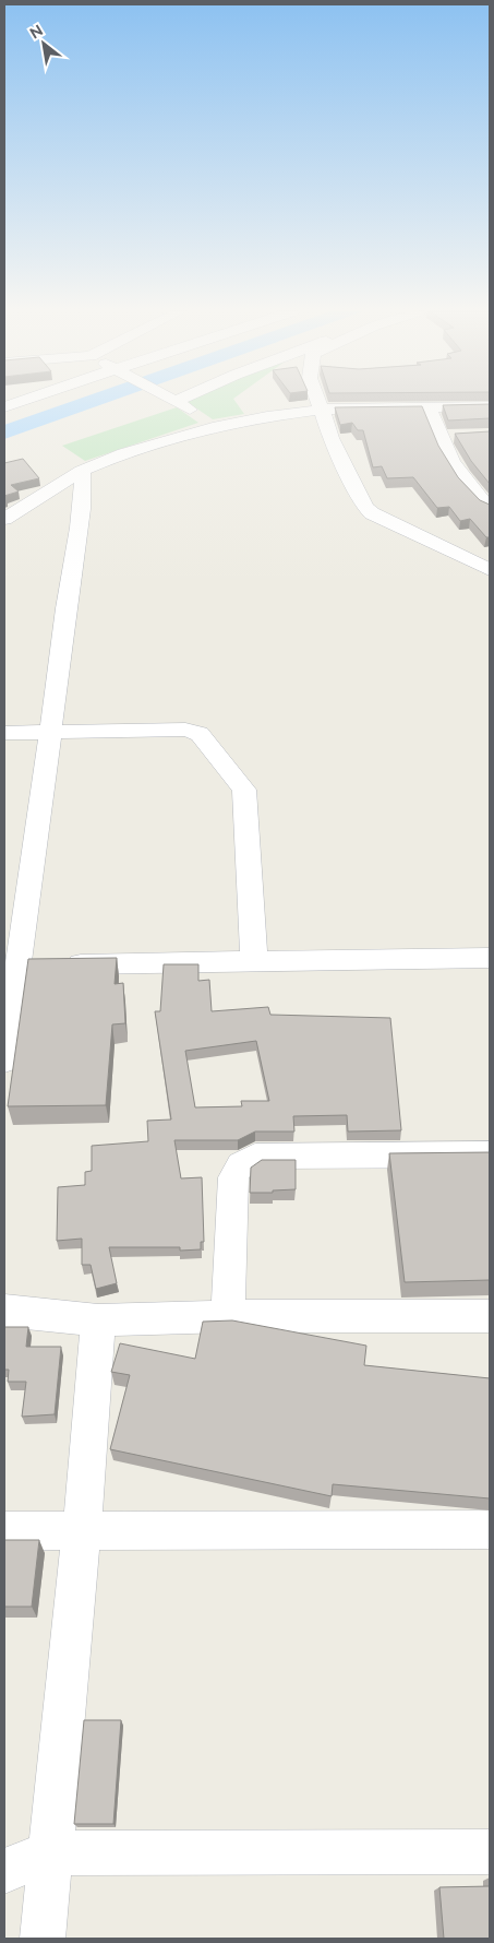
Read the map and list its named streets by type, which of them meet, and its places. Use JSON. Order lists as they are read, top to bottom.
{
  "north": "top left"
}
